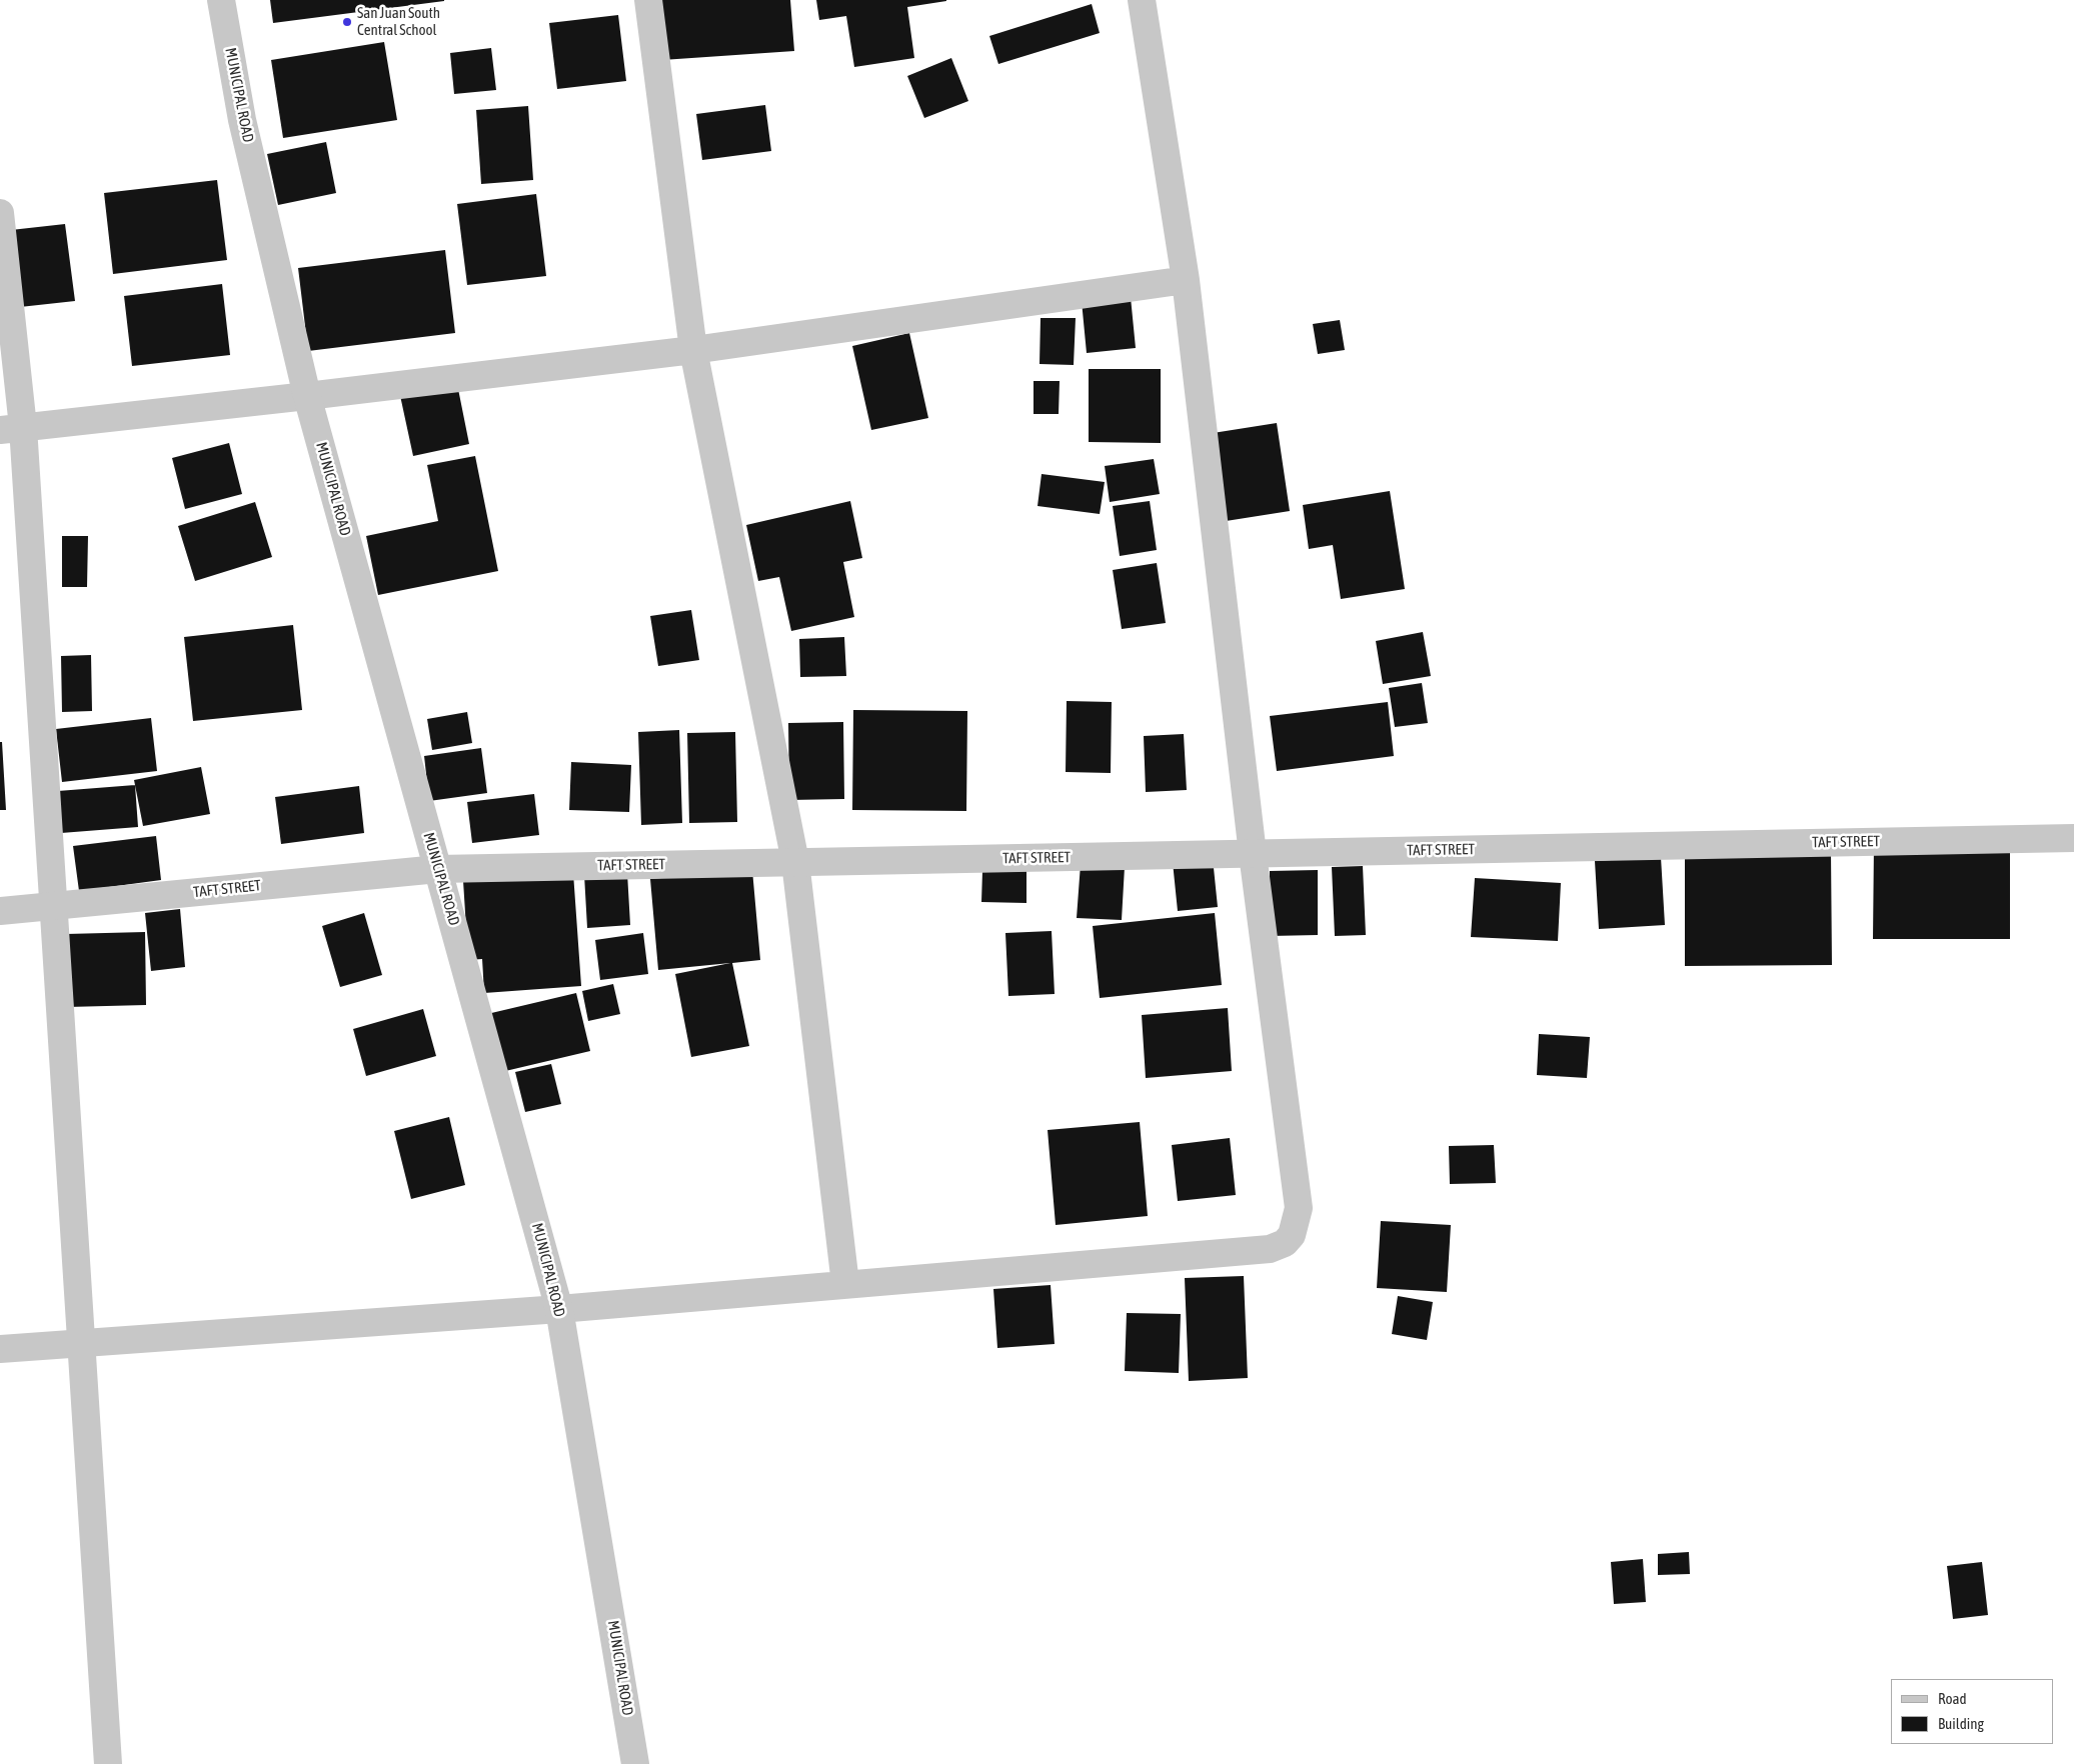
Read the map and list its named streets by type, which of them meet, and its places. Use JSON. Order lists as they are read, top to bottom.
{
  "streets": {
    "street": ["MUNICIPAL ROAD", "TAFT STREET"]
  },
  "crossings": [
    ["MUNICIPAL ROAD", "TAFT STREET"]
  ],
  "places": ["San Juan South Central School"],
  "legend": ["Road", "Building"]
}
